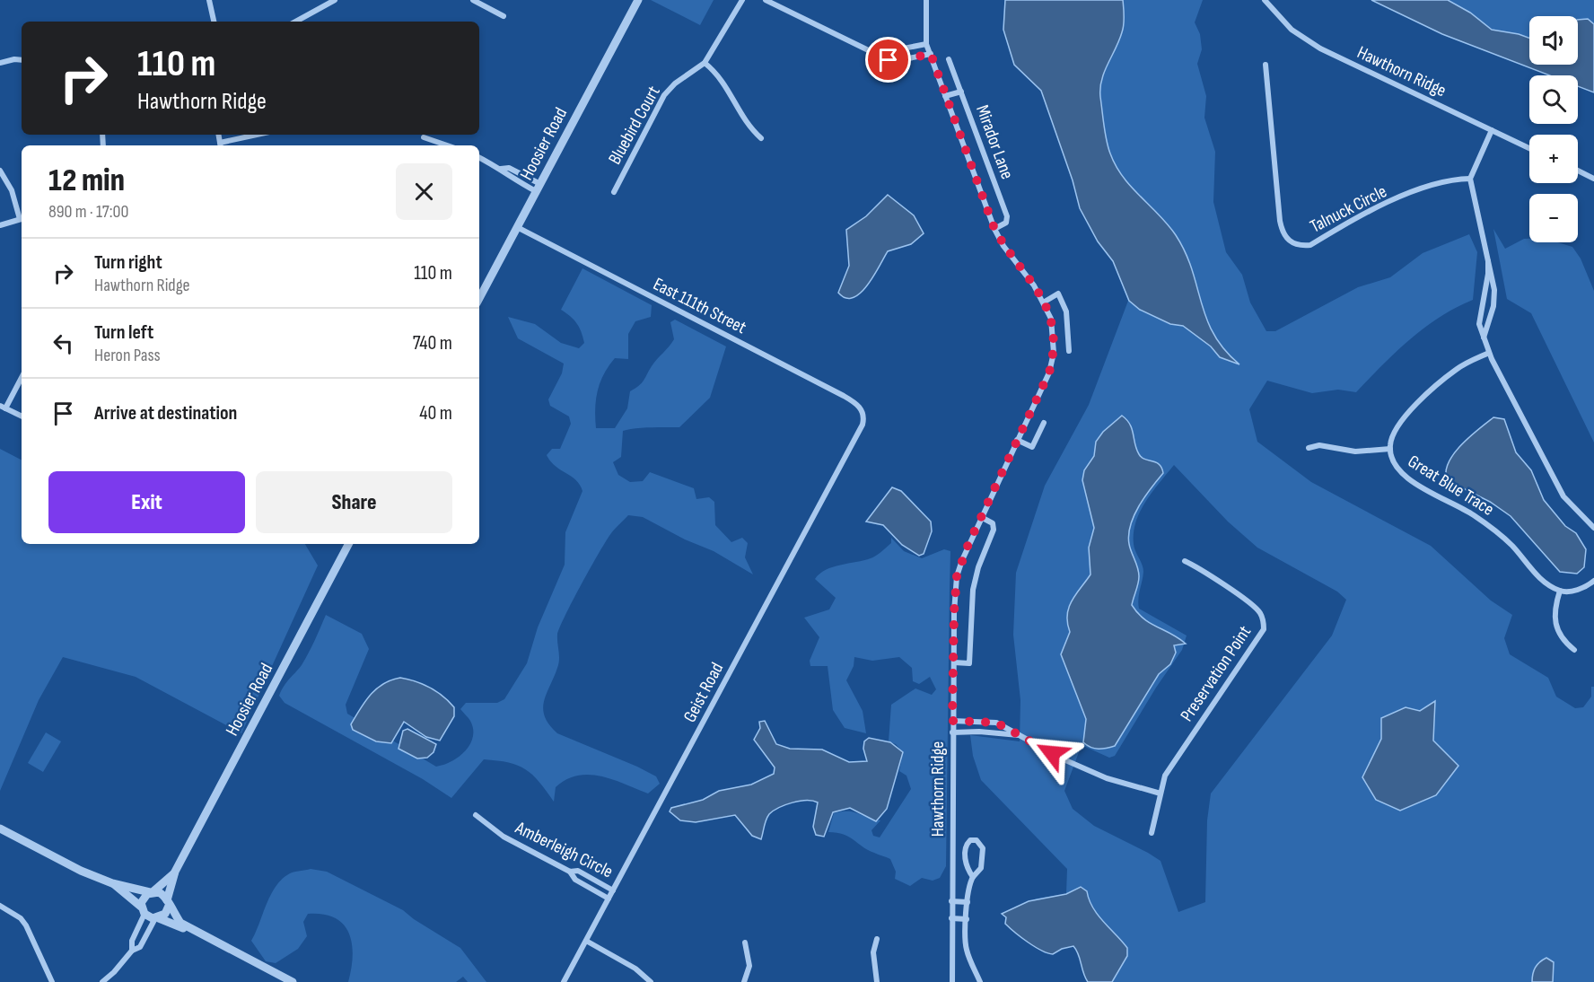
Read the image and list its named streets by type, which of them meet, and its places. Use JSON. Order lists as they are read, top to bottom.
{
  "streets": {
    "street": [
      "Hawthorn Ridge",
      "Bluebird Court",
      "Mirador Lane",
      "Hoosier Road",
      "Talnuck Circle",
      "East 111th Street",
      "Great Blue Trace",
      "Preservation Point",
      "Geist Road",
      "Amberleigh Circle"
    ]
  },
  "crossings": [
    ["Hawthorn Ridge", "Mirador Lane"],
    ["Hoosier Road", "East 111th Street"],
    ["East 111th Street", "Geist Road"],
    ["Geist Road", "Amberleigh Circle"]
  ],
  "page": {
    "map_buttons": ["+", "−"],
    "turn": ["110 m", "Hawthorn Ridge"],
    "heading": ["12 min", "890 m · 17:00"],
    "list": [
      {
        "name": "Turn right",
        "note": "Hawthorn Ridge",
        "value": "110 m"
      },
      {
        "name": "Turn left",
        "note": "Heron Pass",
        "value": "740 m"
      },
      {
        "name": "Arrive at destination",
        "value": "40 m"
      }
    ],
    "buttons": ["Exit", "Share"]
  }
}
